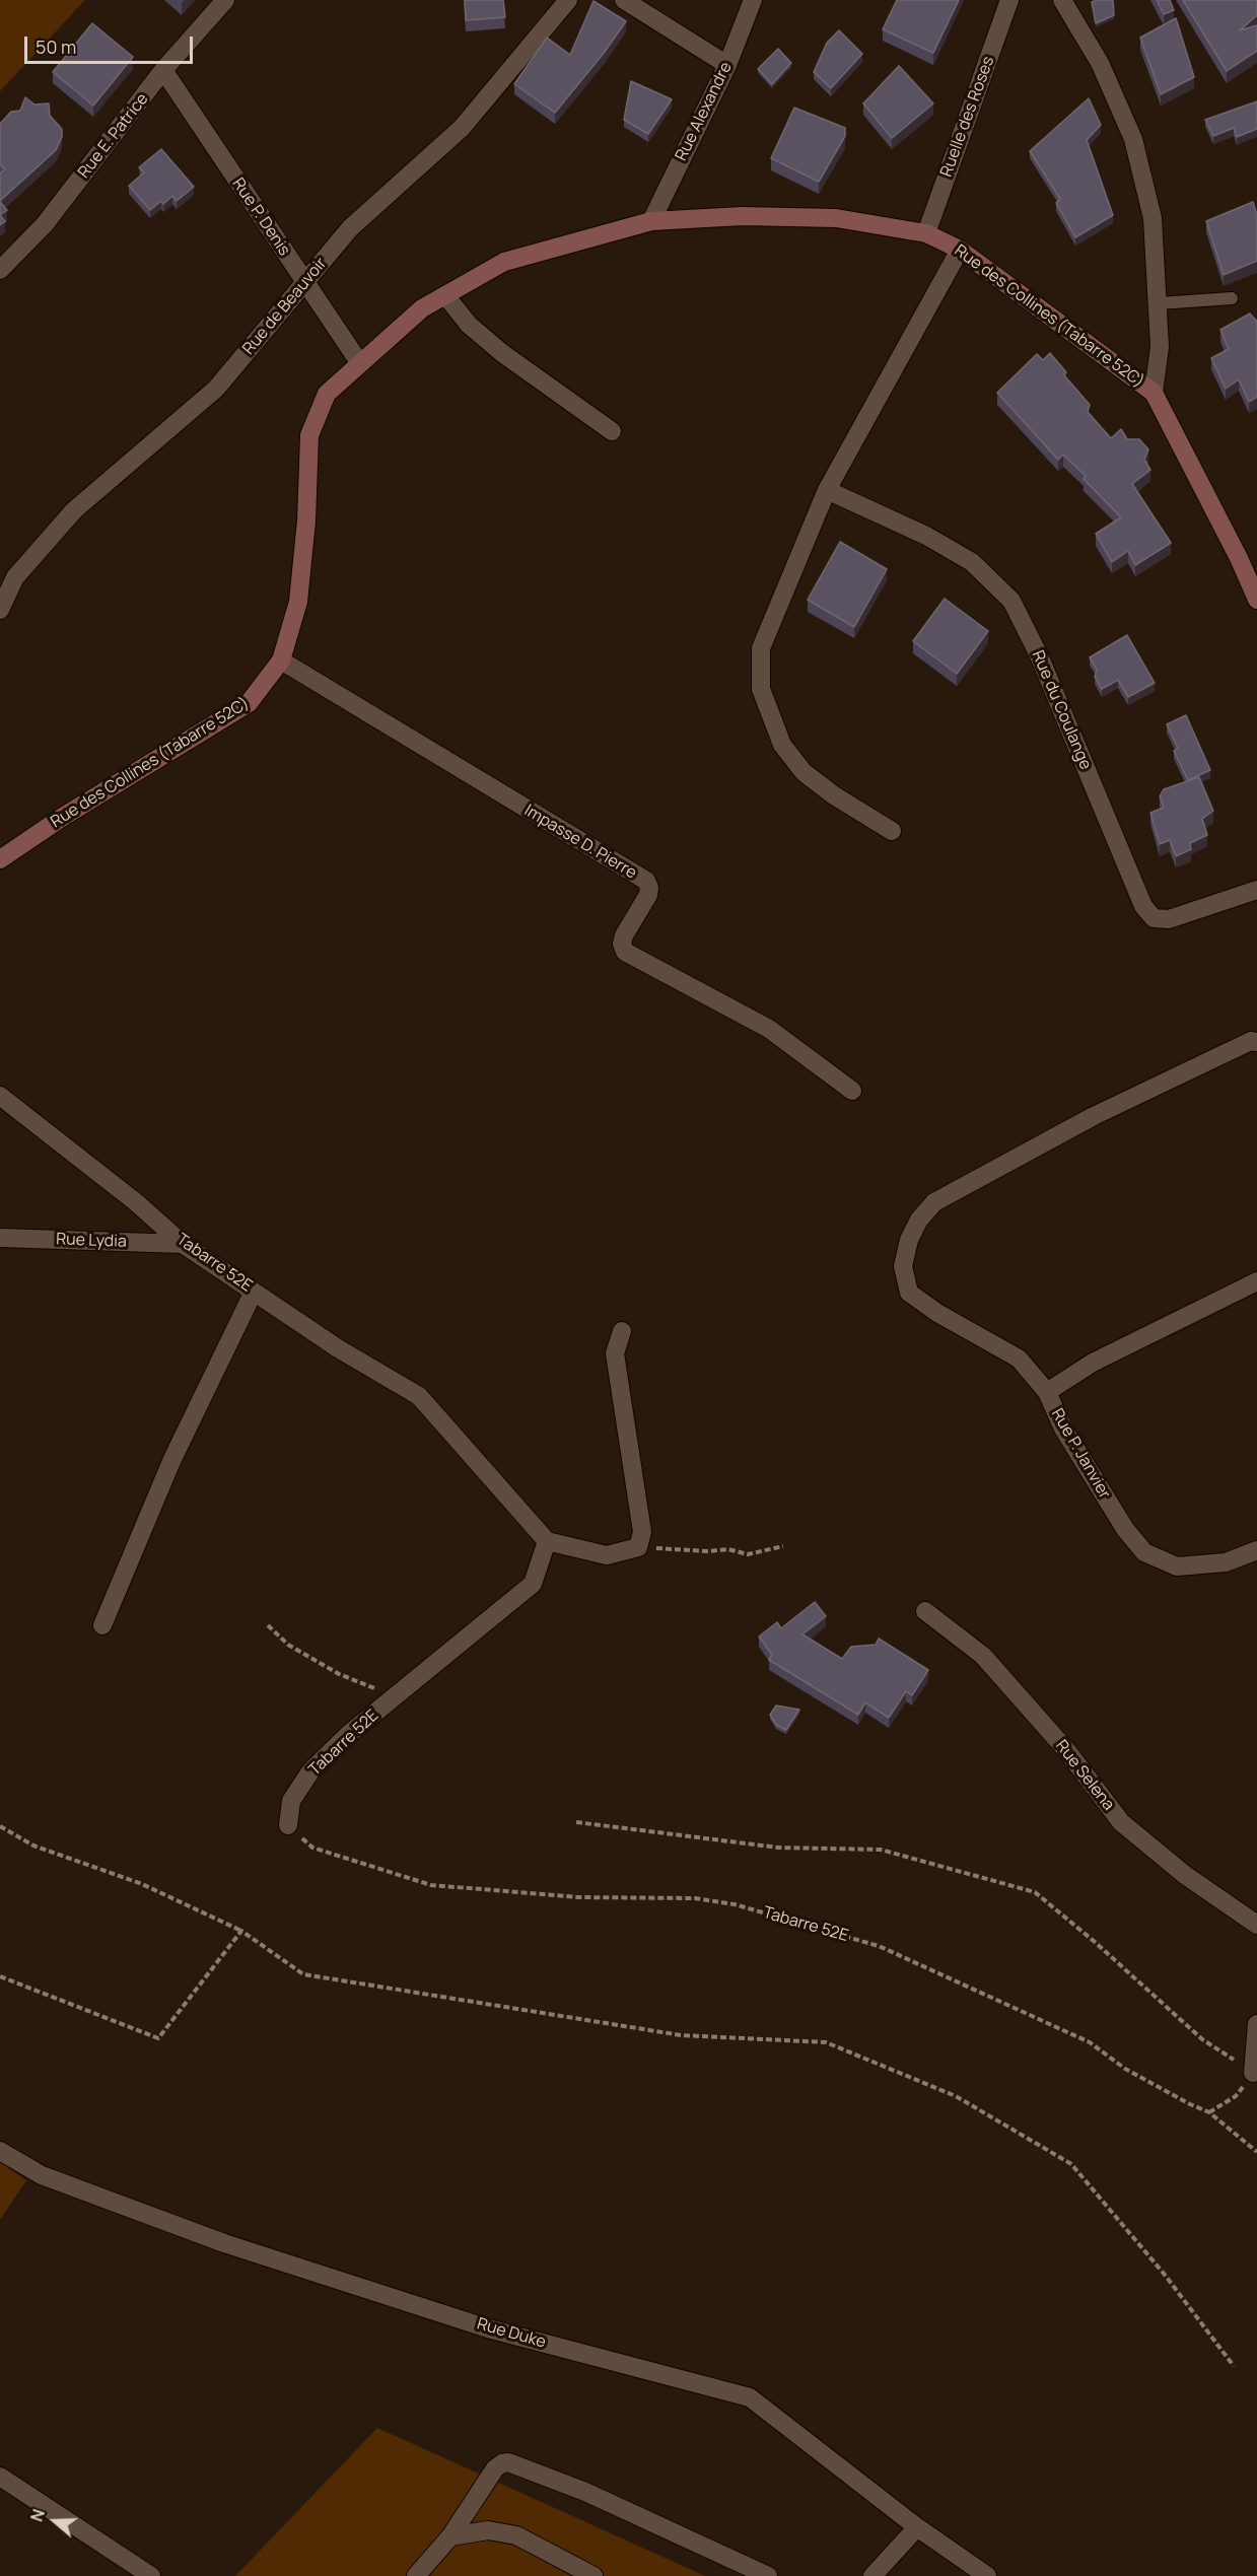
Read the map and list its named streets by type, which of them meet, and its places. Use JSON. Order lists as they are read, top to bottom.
{
  "streets": {
    "street": [
      "Rue Alexandre",
      "Ruelle des Roses",
      "Rue E. Patrice",
      "Rue P. Denis",
      "Rue de Beauvoir",
      "Rue des Collines (Tabarre 52C)",
      "Rue du Coulange",
      "Impasse D. Pierre",
      "Rue Lydia",
      "Tabarre 52E",
      "Rue P. Janvier",
      "Rue Selena",
      "Rue Duke"
    ]
  },
  "crossings": [
    ["Rue Alexandre", "Rue des Collines (Tabarre 52C)"],
    ["Ruelle des Roses", "Rue des Collines (Tabarre 52C)"],
    ["Rue E. Patrice", "Rue P. Denis"],
    ["Rue P. Denis", "Rue de Beauvoir"],
    ["Rue P. Denis", "Rue des Collines (Tabarre 52C)"],
    ["Rue des Collines (Tabarre 52C)", "Impasse D. Pierre"],
    ["Rue Lydia", "Tabarre 52E"]
  ],
  "scale_bar": "50 m",
  "north": "left"
}
